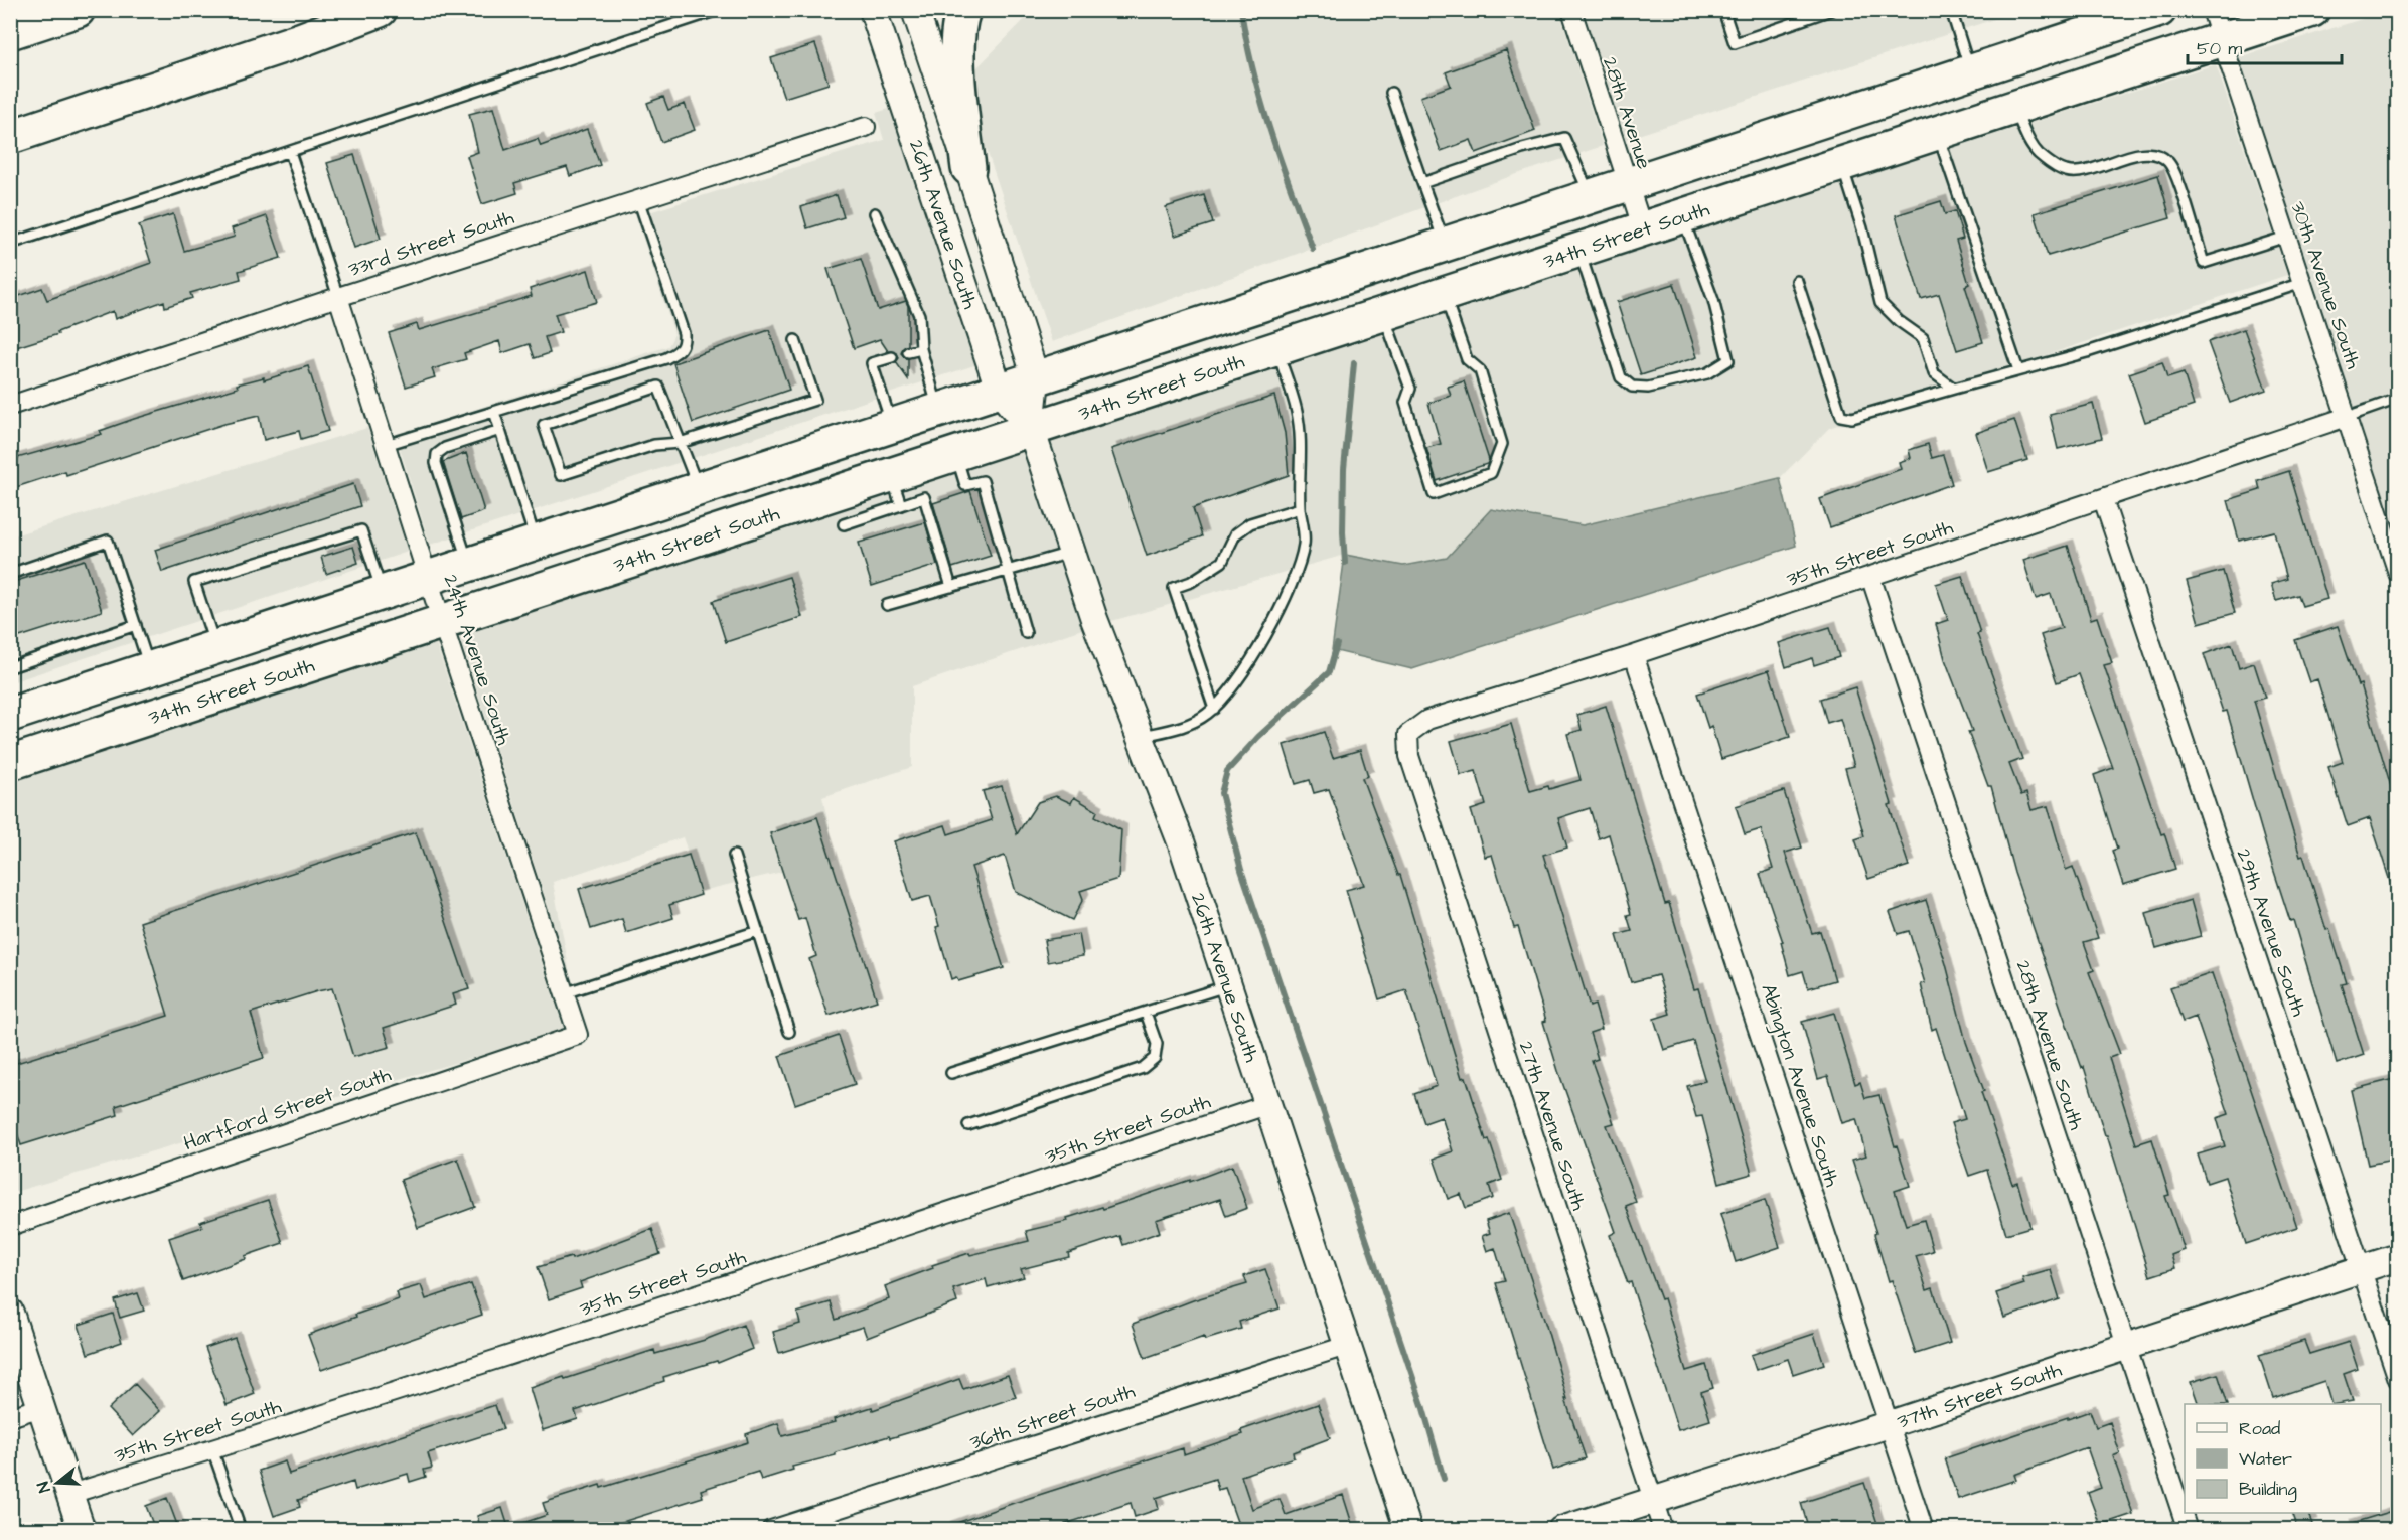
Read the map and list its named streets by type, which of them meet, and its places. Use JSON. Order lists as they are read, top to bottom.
{
  "streets": {
    "highway": ["34th Street South"],
    "street": [
      "28th Avenue",
      "26th Avenue South",
      "33rd Street South",
      "30th Avenue South",
      "35th Street South",
      "24th Avenue South",
      "29th Avenue South",
      "28th Avenue South",
      "Abington Avenue South",
      "Hartford Street South",
      "27th Avenue South",
      "37th Street South",
      "36th Street South"
    ]
  },
  "crossings": [
    ["28th Avenue", "34th Street South"],
    ["26th Avenue South", "34th Street South"],
    ["26th Avenue South", "35th Street South"],
    ["26th Avenue South", "36th Street South"],
    ["34th Street South", "30th Avenue South"],
    ["34th Street South", "24th Avenue South"],
    ["33rd Street South", "24th Avenue South"],
    ["30th Avenue South", "35th Street South"],
    ["35th Street South", "29th Avenue South"],
    ["35th Street South", "28th Avenue South"],
    ["35th Street South", "Abington Avenue South"],
    ["35th Street South", "27th Avenue South"],
    ["24th Avenue South", "Hartford Street South"],
    ["29th Avenue South", "37th Street South"],
    ["28th Avenue South", "37th Street South"],
    ["Abington Avenue South", "37th Street South"],
    ["27th Avenue South", "37th Street South"]
  ],
  "legend": ["Road", "Water", "Building"],
  "scale_bar": "50 m",
  "north": "left"
}
